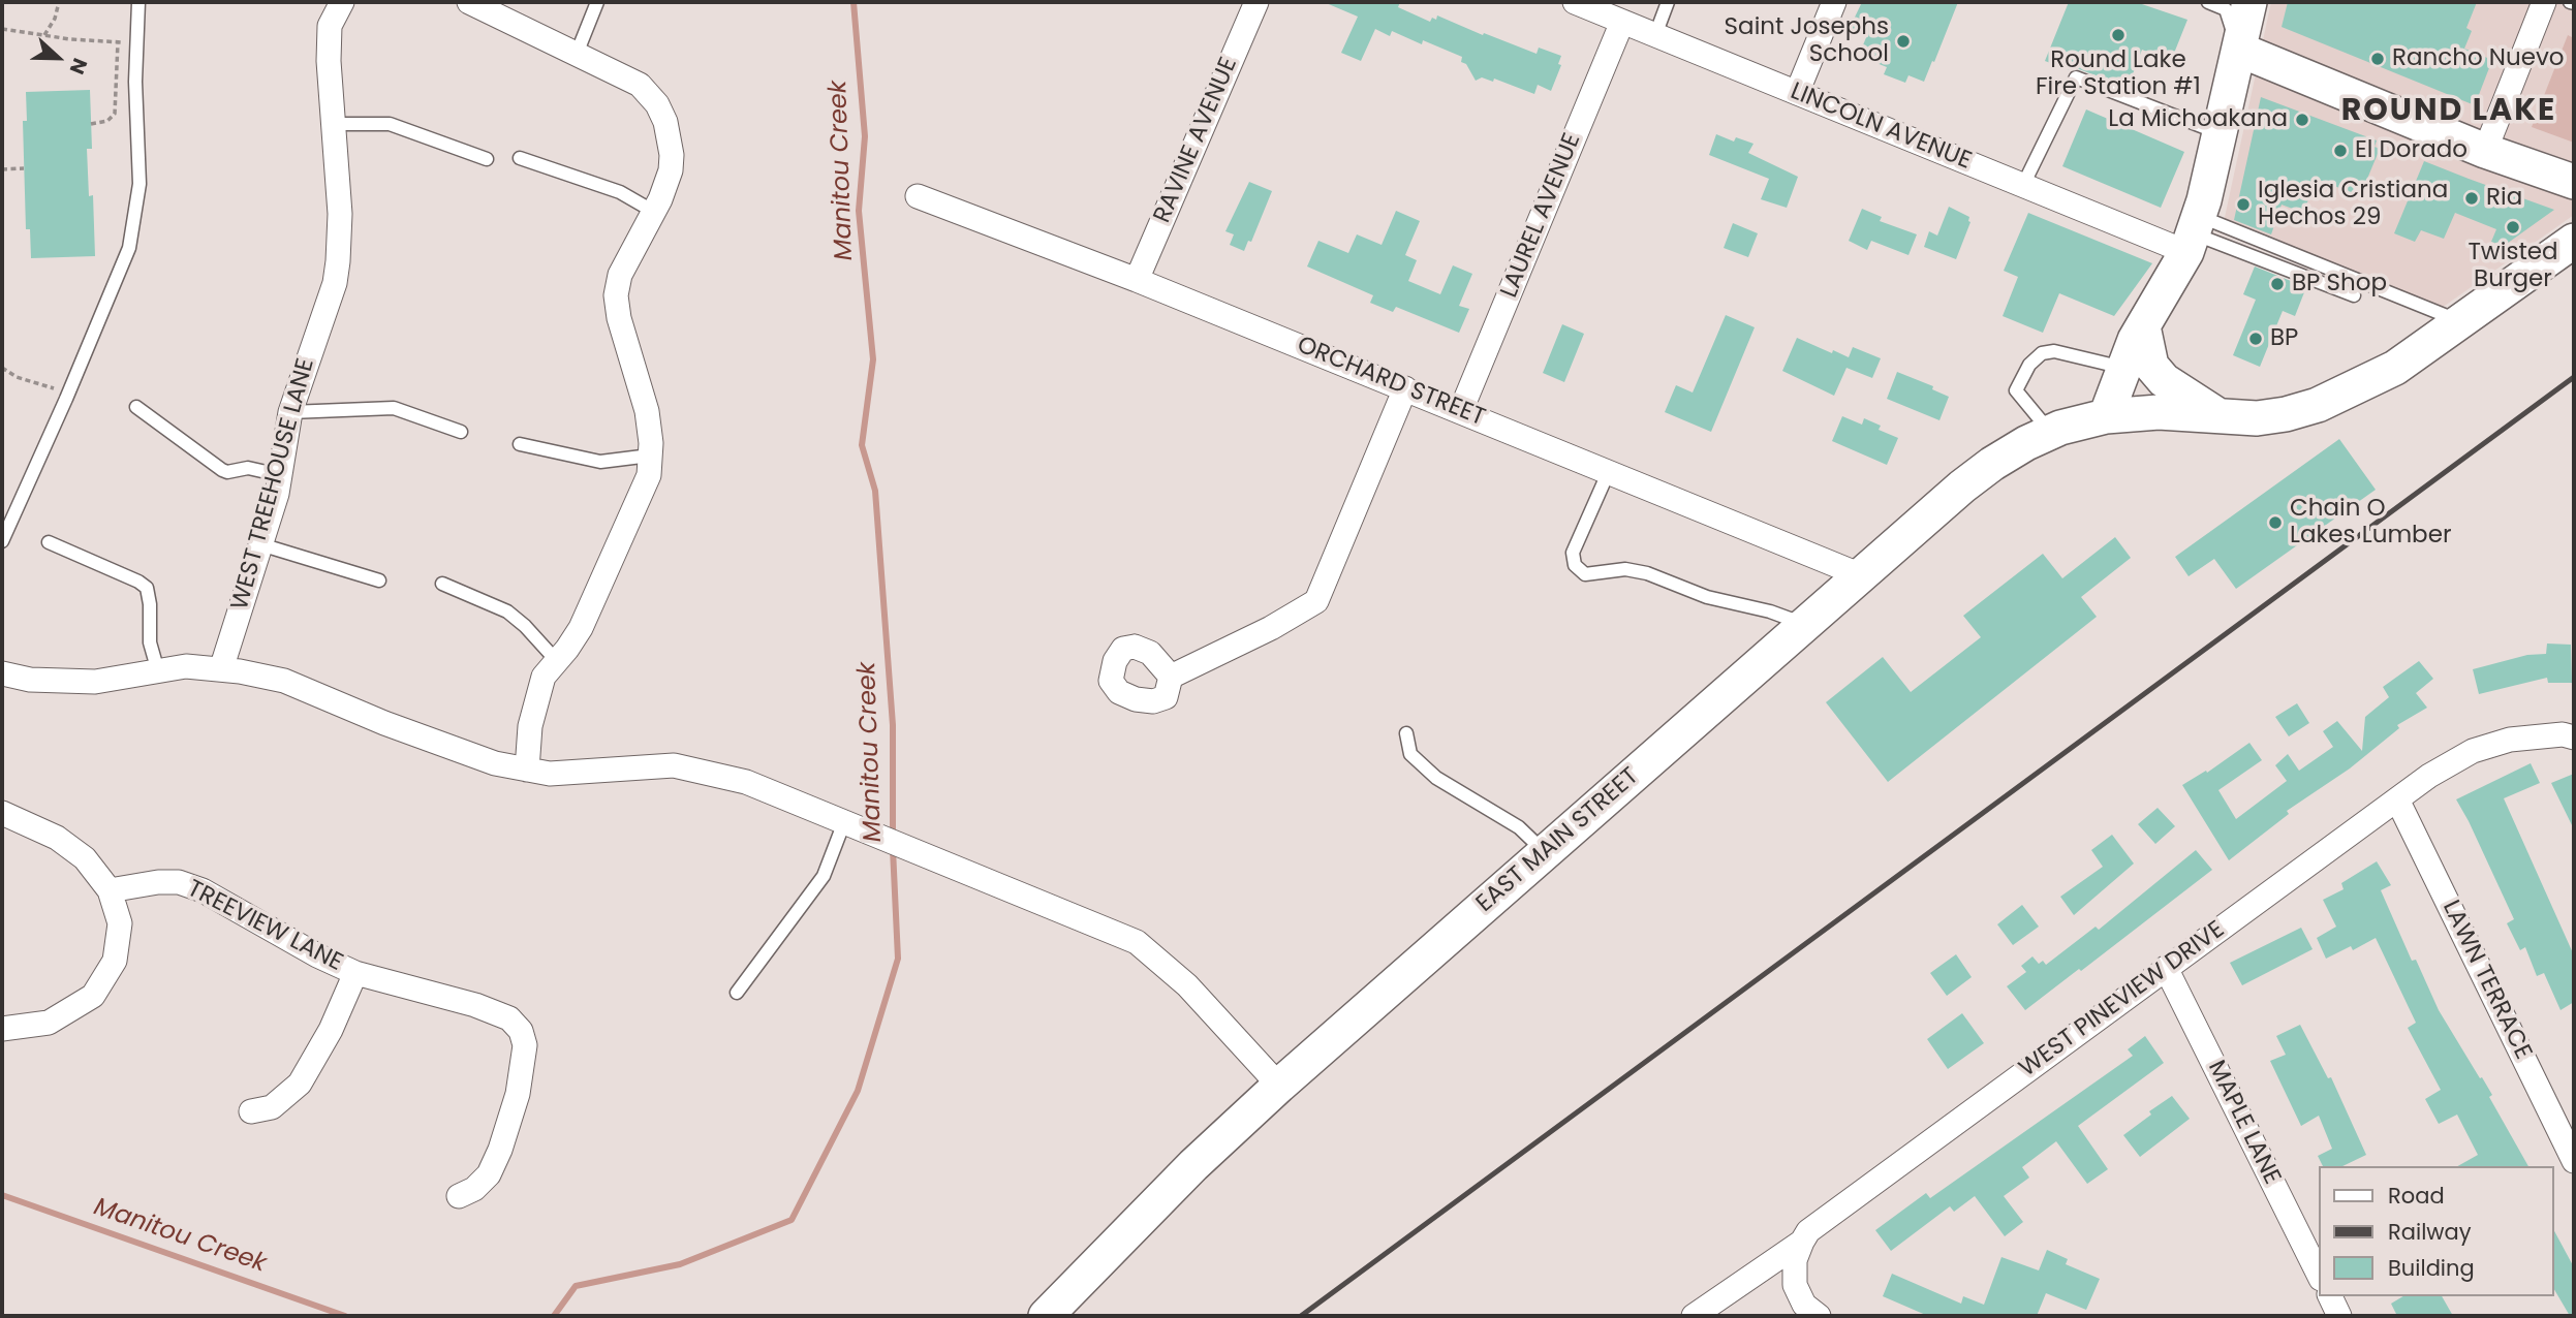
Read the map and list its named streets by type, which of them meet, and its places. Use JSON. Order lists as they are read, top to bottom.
{
  "streets": {
    "main road": ["EAST MAIN STREET"],
    "street": [
      "LINCOLN AVENUE",
      "RAVINE AVENUE",
      "LAUREL AVENUE",
      "ORCHARD STREET",
      "WEST TREEHOUSE LANE",
      "TREEVIEW LANE",
      "LAWN TERRACE",
      "WEST PINEVIEW DRIVE",
      "MAPLE LANE"
    ]
  },
  "crossings": [
    ["LINCOLN AVENUE", "LAUREL AVENUE"],
    ["RAVINE AVENUE", "ORCHARD STREET"],
    ["LAUREL AVENUE", "ORCHARD STREET"],
    ["ORCHARD STREET", "EAST MAIN STREET"],
    ["LAWN TERRACE", "WEST PINEVIEW DRIVE"],
    ["WEST PINEVIEW DRIVE", "MAPLE LANE"]
  ],
  "districts": ["ROUND LAKE"],
  "water": ["Manitou Creek"],
  "places": [
    "Round Lake Fire Station #1",
    "Saint Josephs School",
    "Rancho Nuevo",
    "La Michoakana",
    "El Dorado",
    "Ria",
    "Iglesia Cristiana Hechos 29",
    "Twisted Burger",
    "BP Shop",
    "BP",
    "Chain O Lakes Lumber"
  ],
  "legend": ["Road", "Railway", "Building"],
  "north": "right"
}
